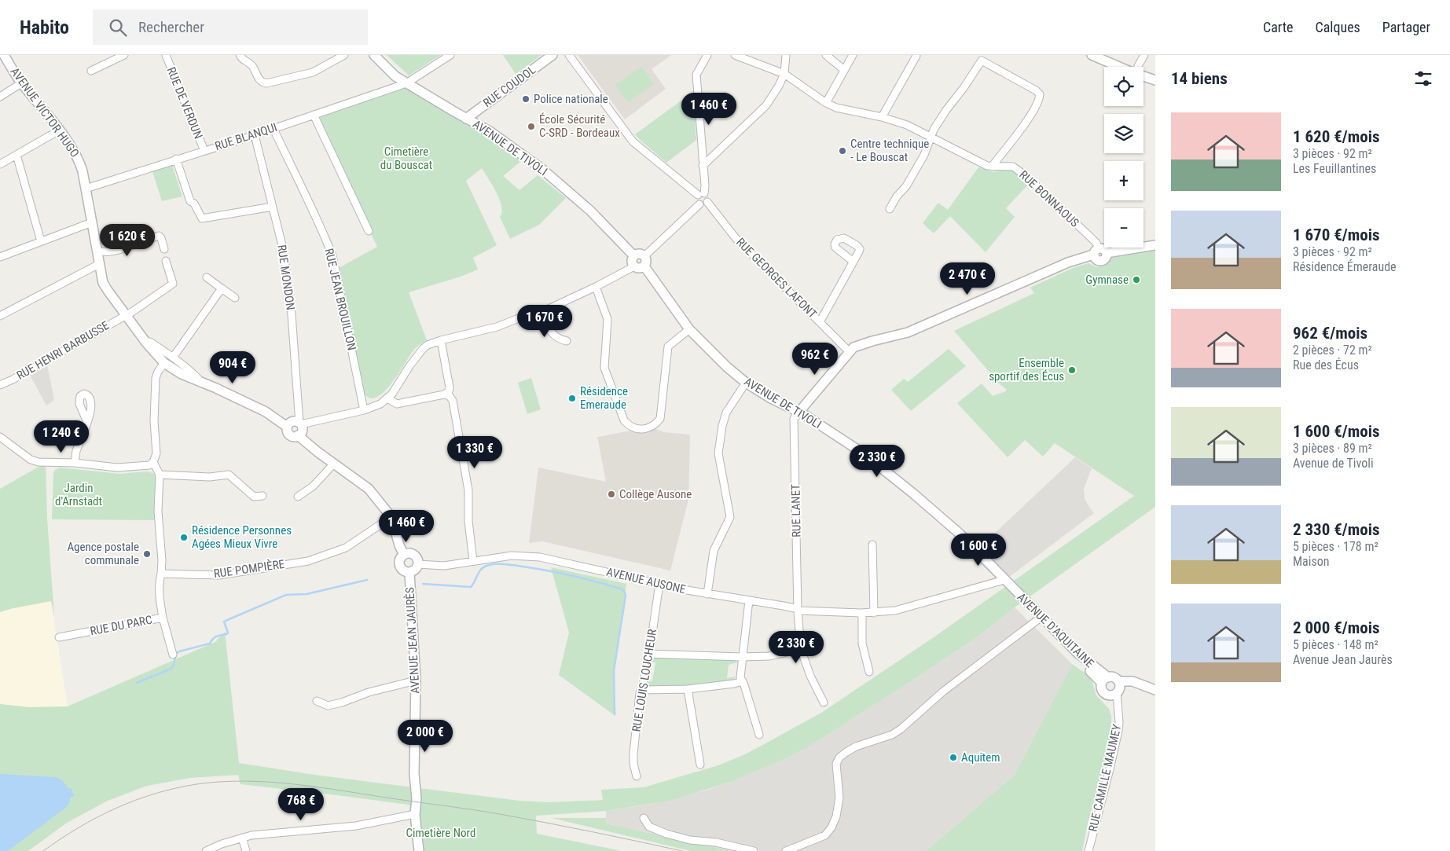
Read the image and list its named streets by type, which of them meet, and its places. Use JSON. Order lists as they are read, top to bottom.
{
  "streets": {
    "street": [
      "RUE COUDOL",
      "RUE DE VERDUN",
      "AVENUE VICTOR HUGO",
      "RUE BLANQUI",
      "AVENUE DE TIVOLI",
      "RUE BONNAOUS",
      "RUE MONDON",
      "RUE GEORGES LAFONT",
      "RUE JEAN BROUILLON",
      "RUE HENRI BARBUSSE",
      "RUE LANET",
      "RUE POMPIÈRE",
      "AVENUE AUSONE",
      "RUE DU PARC",
      "AVENUE D'AQUITAINE",
      "AVENUE JEAN JAURÈS",
      "RUE LOUIS LOUCHEUR",
      "RUE CAMILLE MAUMEY"
    ]
  },
  "crossings": [
    ["RUE COUDOL", "AVENUE DE TIVOLI"],
    ["RUE DE VERDUN", "RUE BLANQUI"],
    ["AVENUE VICTOR HUGO", "RUE BLANQUI"],
    ["AVENUE VICTOR HUGO", "RUE MONDON"],
    ["AVENUE VICTOR HUGO", "RUE HENRI BARBUSSE"],
    ["RUE BLANQUI", "AVENUE DE TIVOLI"],
    ["RUE BLANQUI", "RUE MONDON"],
    ["RUE BLANQUI", "RUE JEAN BROUILLON"],
    ["AVENUE DE TIVOLI", "RUE LANET"],
    ["AVENUE DE TIVOLI", "AVENUE AUSONE"],
    ["AVENUE DE TIVOLI", "AVENUE D'AQUITAINE"],
    ["RUE LANET", "AVENUE AUSONE"],
    ["RUE POMPIÈRE", "RUE DU PARC"],
    ["AVENUE AUSONE", "AVENUE D'AQUITAINE"],
    ["AVENUE AUSONE", "AVENUE JEAN JAURÈS"],
    ["AVENUE AUSONE", "RUE LOUIS LOUCHEUR"],
    ["AVENUE D'AQUITAINE", "RUE CAMILLE MAUMEY"]
  ],
  "parks": ["Cimetière du Bouscat", "Jardin d'Arnstadt", "Cimetière Nord"],
  "places": [
    "Police nationale",
    "École Sécurité C-SRD - Bordeaux",
    "Centre technique - Le Bouscat",
    "Gymnase",
    "Ensemble sportif des Écus",
    "Résidence Emeraude",
    "Collège Ausone",
    "Résidence Personnes Agées Mieux Vivre",
    "Agence postale communale",
    "Aquitem"
  ],
  "page": {
    "header": "Habito",
    "search": "Rechercher",
    "nav": ["Carte", "Calques", "Partager"],
    "heading": "14 biens",
    "map_buttons": ["+", "−"],
    "price": [
      "1 460 €",
      "1 620 €",
      "2 470 €",
      "1 670 €",
      "962 €",
      "904 €",
      "1 240 €",
      "1 330 €",
      "2 330 €",
      "1 460 €",
      "1 600 €",
      "2 330 €",
      "2 000 €",
      "768 €"
    ],
    "list": [
      {
        "name": "1 620 €/mois",
        "note": "3 pièces · 92 m² · Les Feuillantines"
      },
      {
        "name": "1 670 €/mois",
        "note": "3 pièces · 92 m² · Résidence Émeraude"
      },
      {
        "name": "962 €/mois",
        "note": "2 pièces · 72 m² · Rue des Écus"
      },
      {
        "name": "1 600 €/mois",
        "note": "3 pièces · 89 m² · Avenue de Tivoli"
      },
      {
        "name": "2 330 €/mois",
        "note": "5 pièces · 178 m² · Maison"
      },
      {
        "name": "2 000 €/mois",
        "note": "5 pièces · 148 m² · Avenue Jean Jaurès"
      }
    ]
  }
}
